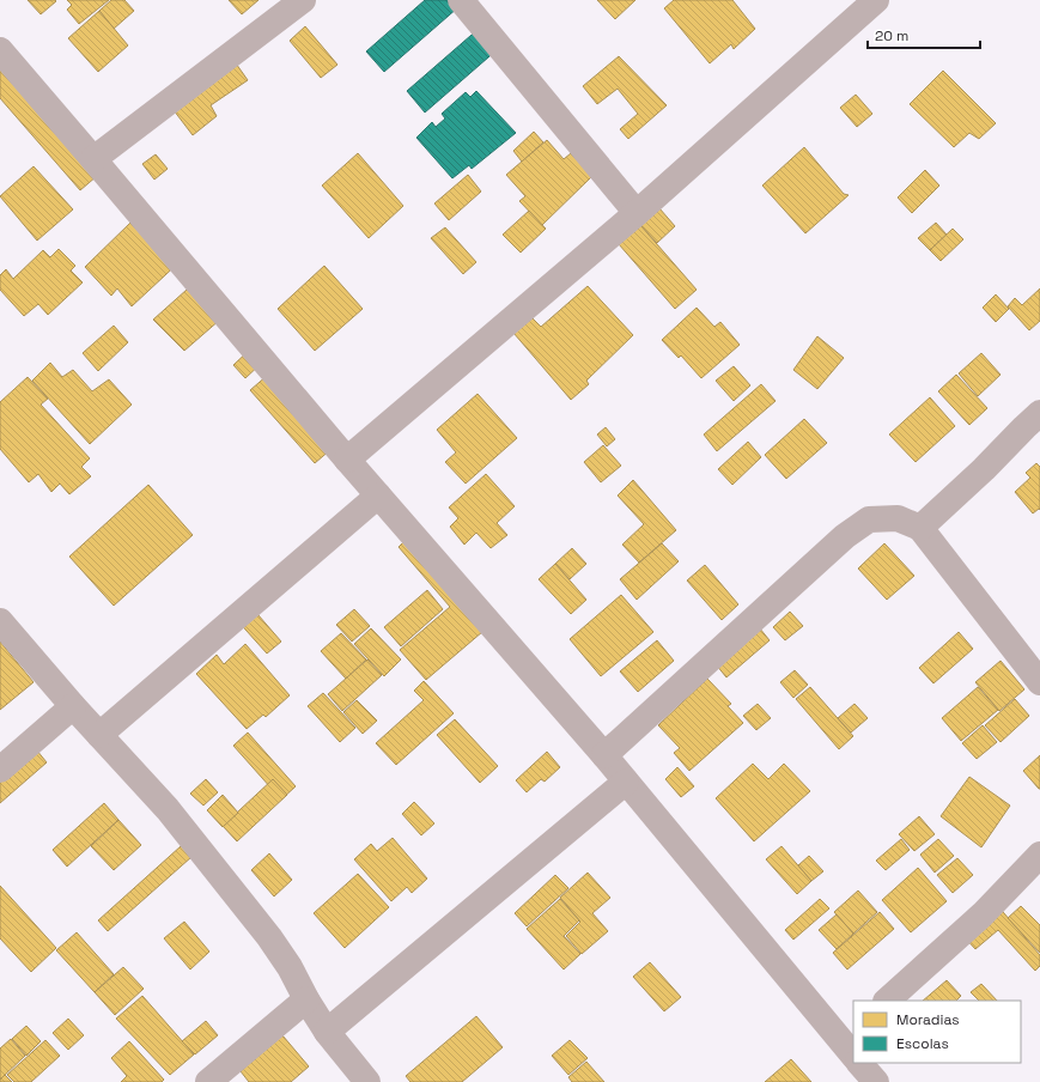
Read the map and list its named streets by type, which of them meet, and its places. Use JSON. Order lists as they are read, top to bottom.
{
  "legend": ["Moradias", "Escolas"],
  "scale_bar": "20 m"
}
